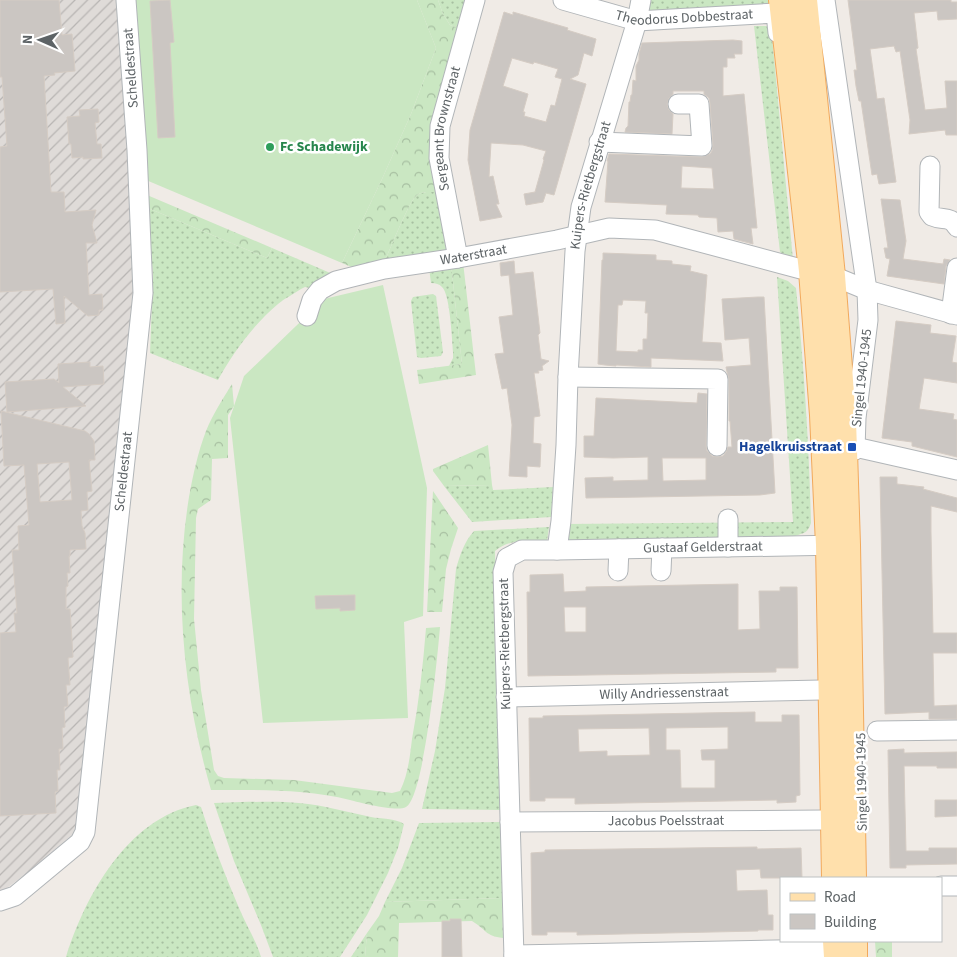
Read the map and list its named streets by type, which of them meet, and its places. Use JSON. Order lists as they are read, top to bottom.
{
  "streets": {
    "main road": ["Singel 1940-1945"],
    "street": [
      "Theodorus Dobbestraat",
      "Scheldestraat",
      "Sergeant Brownstraat",
      "Kuipers-Rietbergstraat",
      "Waterstraat",
      "Gustaaf Gelderstraat",
      "Willy Andriessenstraat",
      "Jacobus Poelsstraat"
    ]
  },
  "crossings": [
    ["Theodorus Dobbestraat", "Kuipers-Rietbergstraat"],
    ["Theodorus Dobbestraat", "Singel 1940-1945"],
    ["Sergeant Brownstraat", "Waterstraat"],
    ["Kuipers-Rietbergstraat", "Waterstraat"],
    ["Kuipers-Rietbergstraat", "Gustaaf Gelderstraat"],
    ["Kuipers-Rietbergstraat", "Willy Andriessenstraat"],
    ["Kuipers-Rietbergstraat", "Jacobus Poelsstraat"],
    ["Singel 1940-1945", "Gustaaf Gelderstraat"],
    ["Singel 1940-1945", "Willy Andriessenstraat"],
    ["Singel 1940-1945", "Jacobus Poelsstraat"]
  ],
  "places": {
    "other": ["Fc Schadewijk"],
    "transit": ["Hagelkruisstraat"]
  },
  "legend": ["Road", "Building"],
  "north": "left"
}
